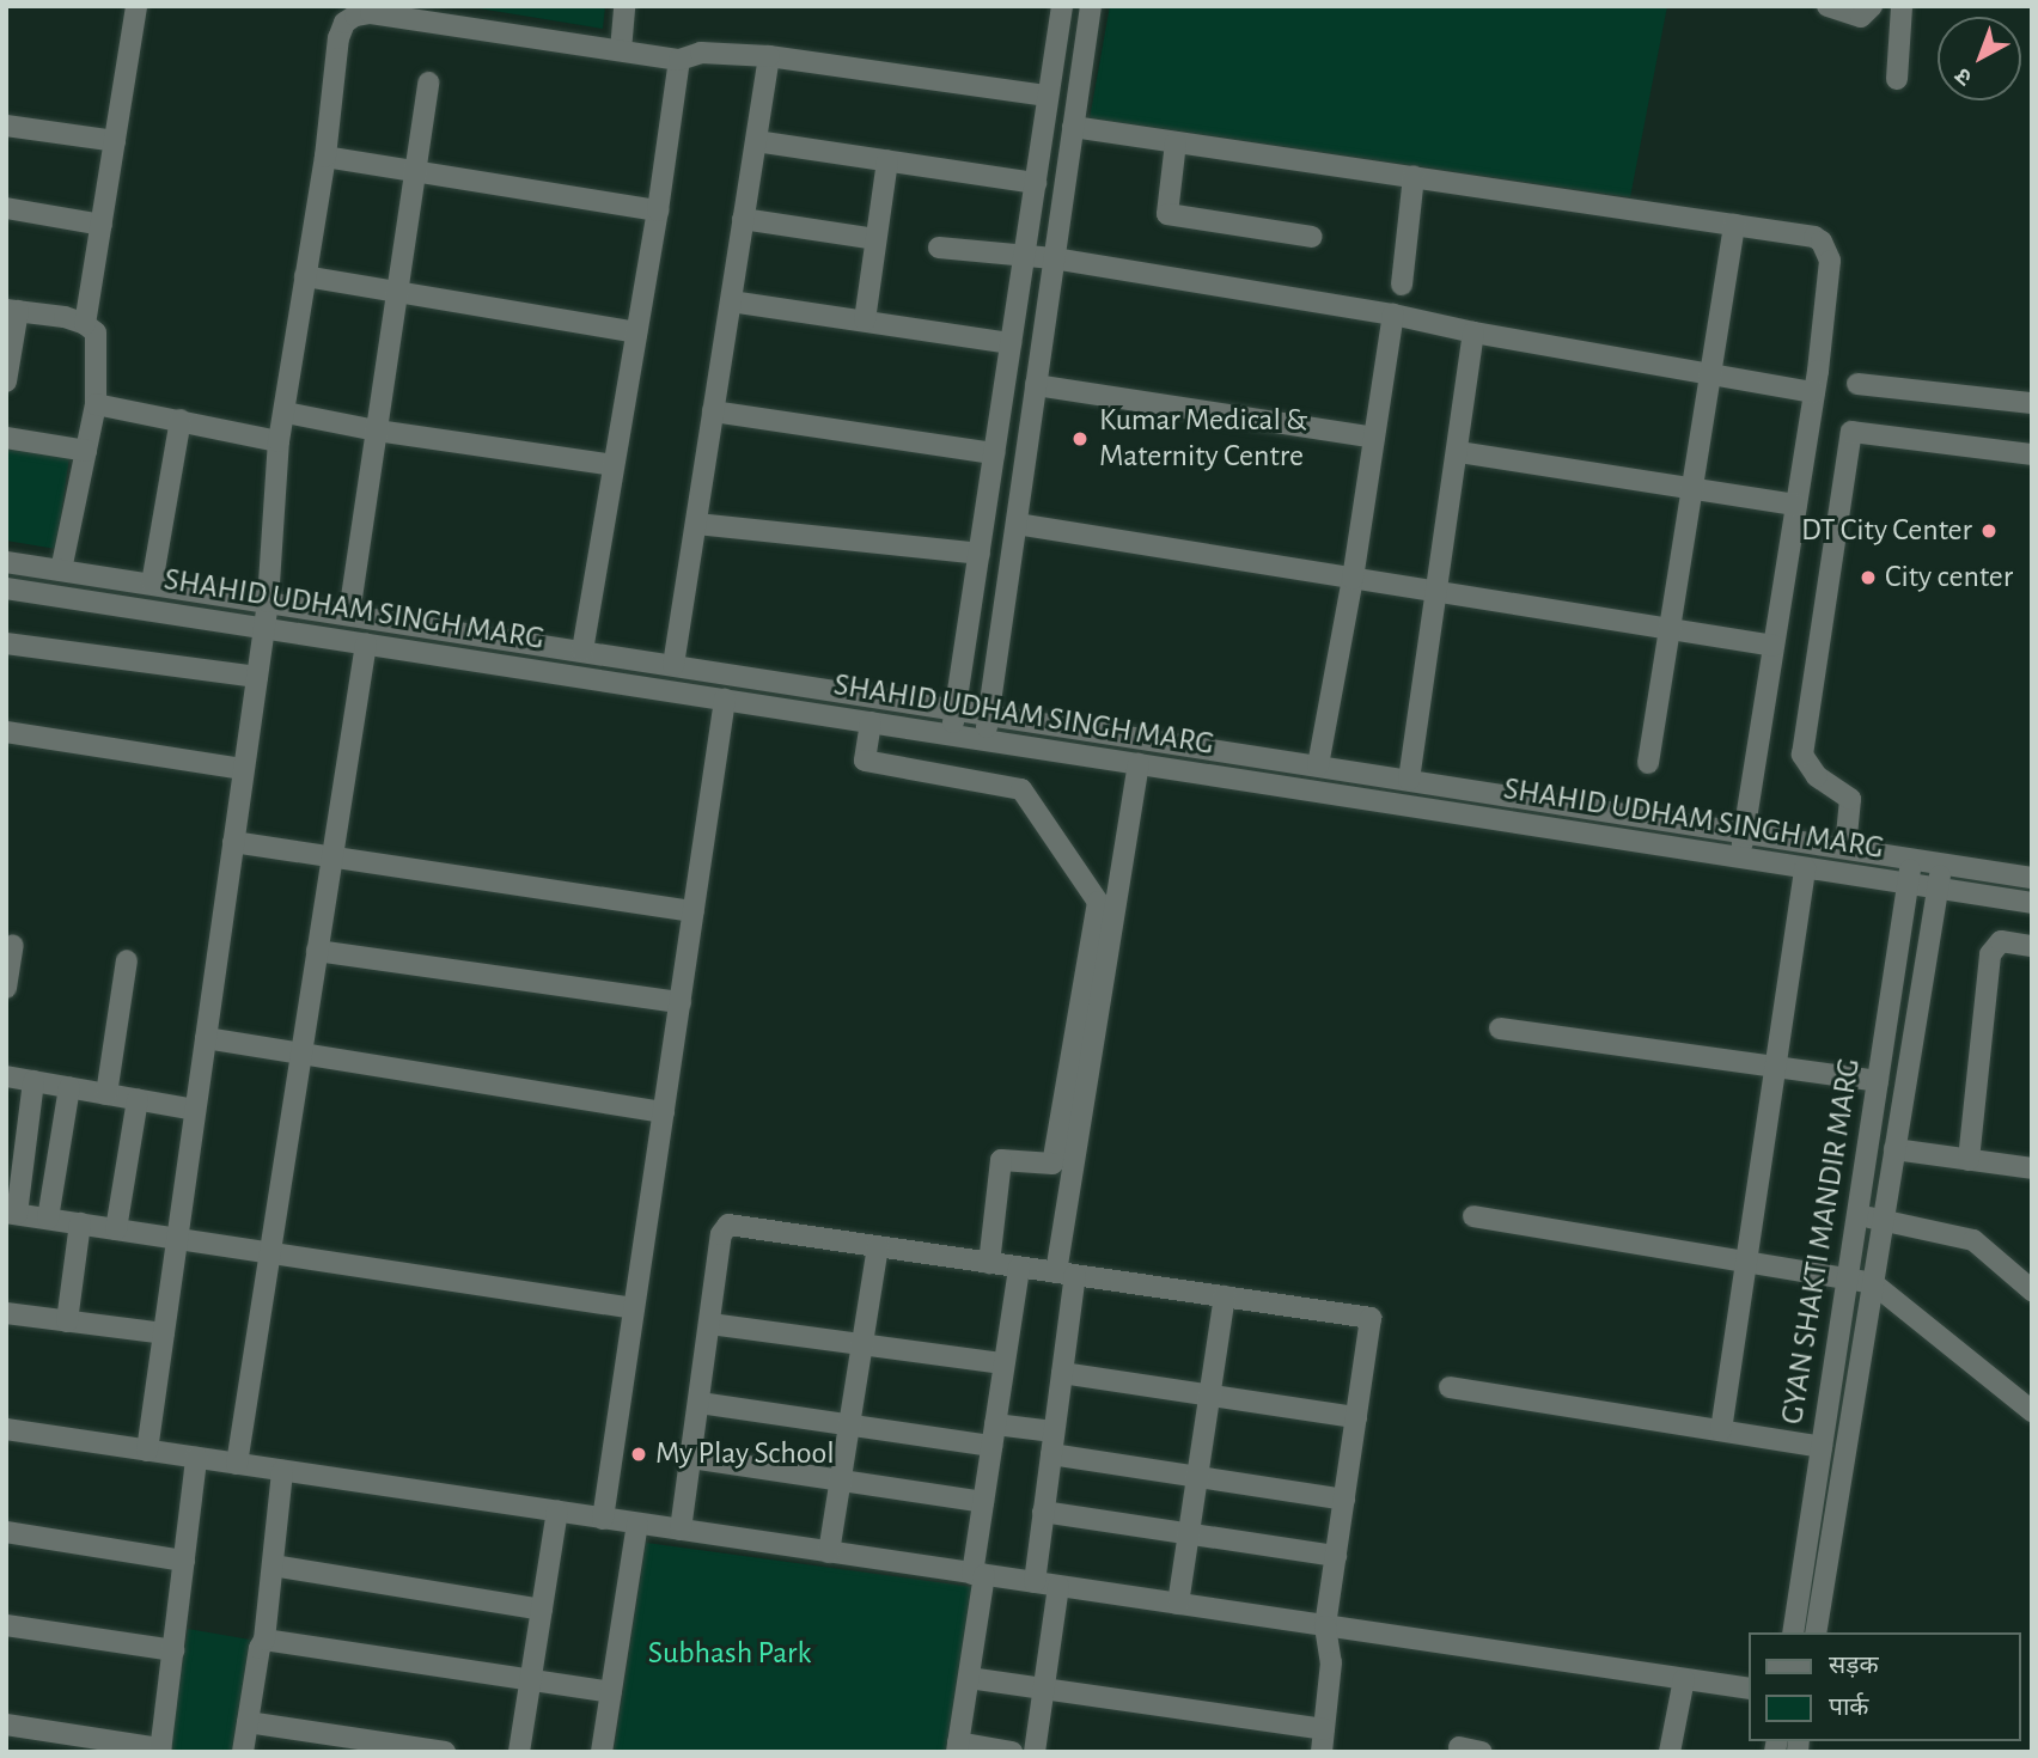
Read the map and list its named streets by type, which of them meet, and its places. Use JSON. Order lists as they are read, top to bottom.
{
  "streets": {
    "street": ["SHAHID UDHAM SINGH MARG", "GYAN SHAKTI MANDIR MARG"]
  },
  "crossings": [
    ["SHAHID UDHAM SINGH MARG", "GYAN SHAKTI MANDIR MARG"]
  ],
  "parks": ["Subhash Park"],
  "places": [
    "Kumar Medical & Maternity Centre",
    "DT City Center",
    "City center",
    "My Play School"
  ],
  "legend": ["सड़क", "पार्क"],
  "north": "bottom left"
}
